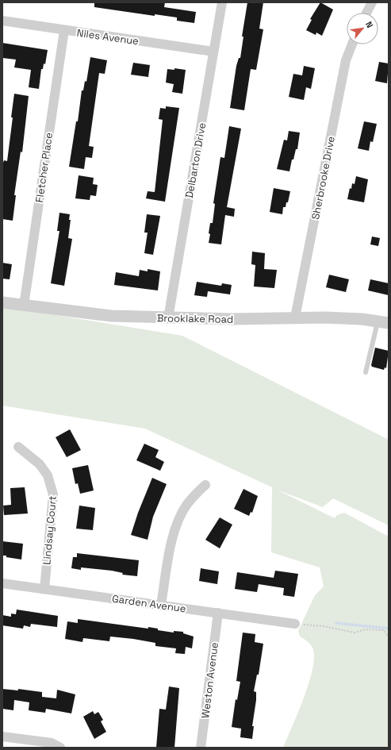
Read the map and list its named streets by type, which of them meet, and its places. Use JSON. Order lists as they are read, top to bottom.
{
  "streets": {
    "street": [
      "Niles Avenue",
      "Delbarton Drive",
      "Fletcher Place",
      "Sherbrooke Drive",
      "Brooklake Road",
      "Lindsay Court",
      "Garden Avenue",
      "Weston Avenue"
    ]
  },
  "crossings": [
    ["Niles Avenue", "Delbarton Drive"],
    ["Niles Avenue", "Fletcher Place"],
    ["Delbarton Drive", "Brooklake Road"],
    ["Fletcher Place", "Brooklake Road"],
    ["Sherbrooke Drive", "Brooklake Road"],
    ["Lindsay Court", "Garden Avenue"],
    ["Garden Avenue", "Weston Avenue"]
  ],
  "north": "top right"
}
